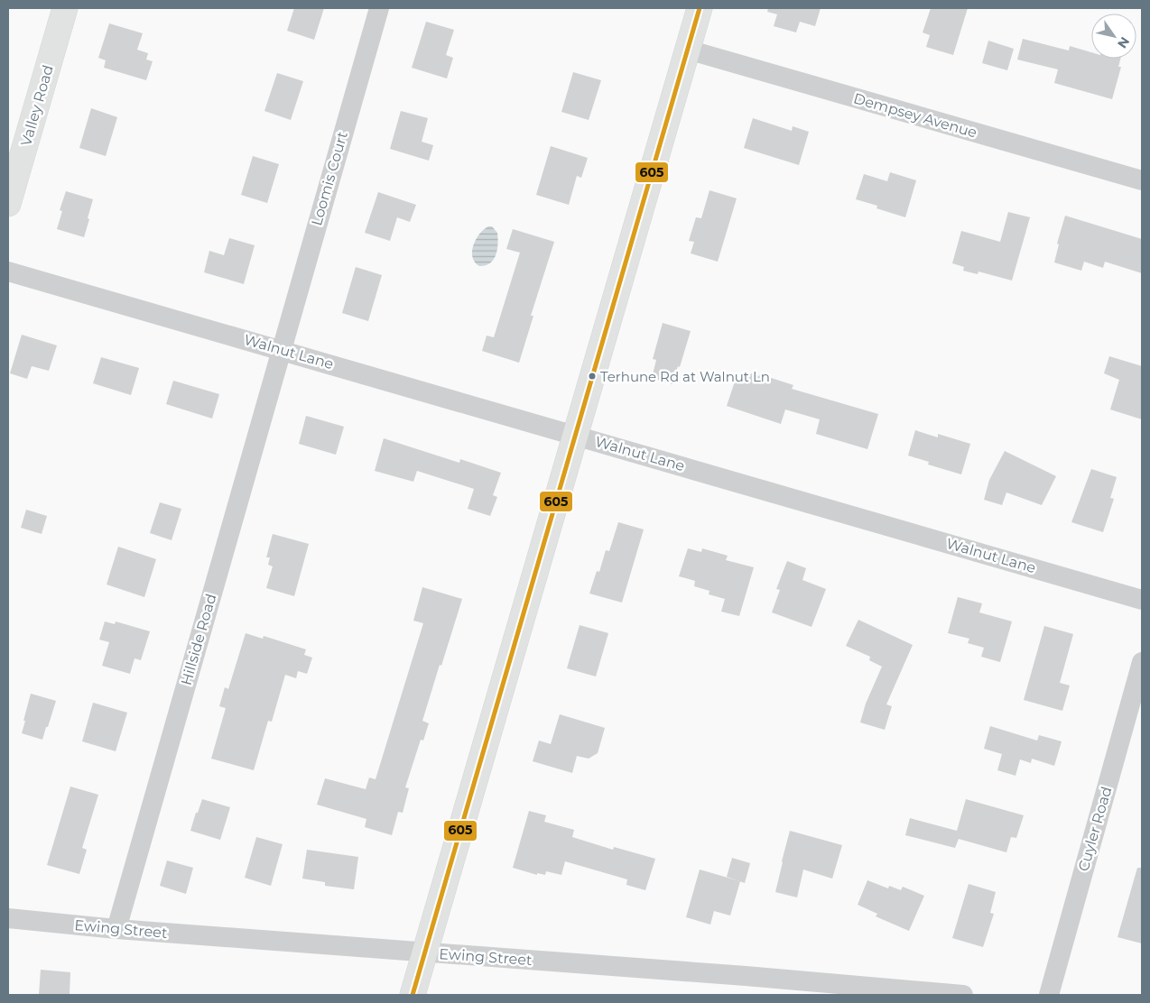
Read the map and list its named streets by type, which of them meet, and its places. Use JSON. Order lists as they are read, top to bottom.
{
  "streets": {
    "street": [
      "Valley Road",
      "Dempsey Avenue",
      "Loomis Court",
      "Walnut Lane",
      "Hillside Road",
      "Cuyler Road",
      "Ewing Street"
    ]
  },
  "crossings": [
    ["Loomis Court", "Walnut Lane"],
    ["Loomis Court", "Hillside Road"],
    ["Walnut Lane", "Hillside Road"],
    ["Hillside Road", "Ewing Street"]
  ],
  "places": ["Terhune Rd at Walnut Ln"],
  "lines": ["transit line 605"],
  "north": "bottom right"
}
